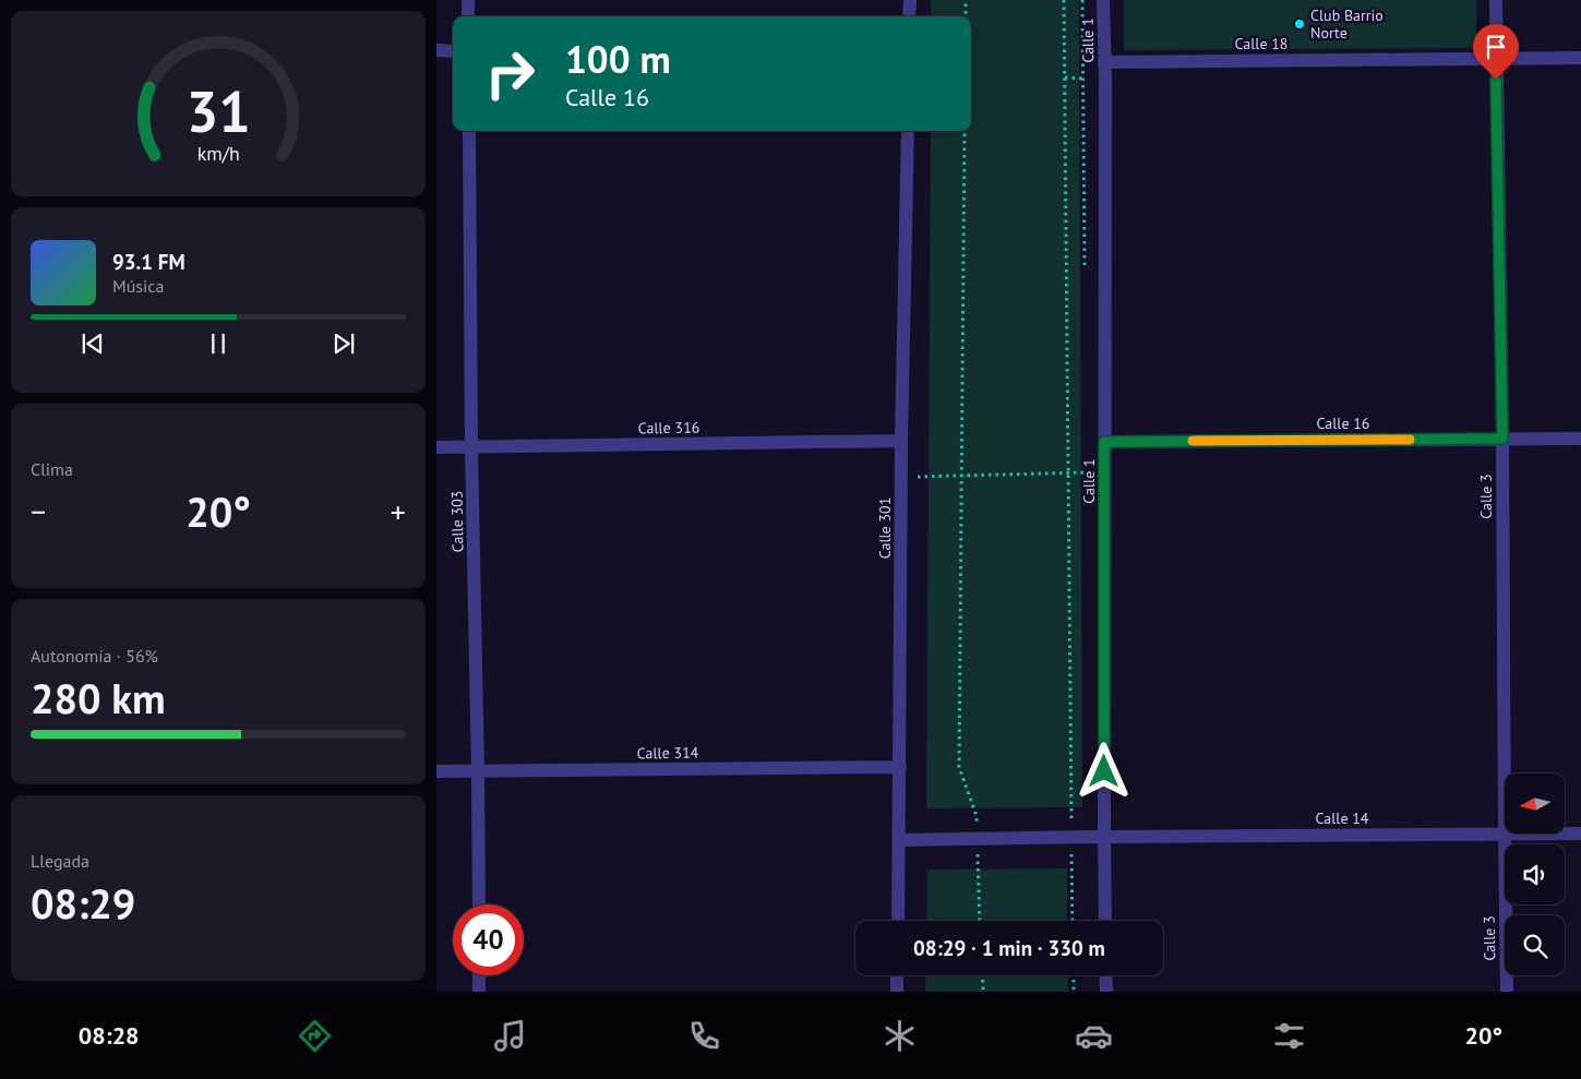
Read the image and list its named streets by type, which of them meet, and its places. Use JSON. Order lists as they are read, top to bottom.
{
  "streets": {
    "street": [
      "Calle 1",
      "Calle 18",
      "Calle 16",
      "Calle 316",
      "Calle 3",
      "Calle 303",
      "Calle 301",
      "Calle 314",
      "Calle 14"
    ]
  },
  "crossings": [
    ["Calle 1", "Calle 18"],
    ["Calle 1", "Calle 16"],
    ["Calle 1", "Calle 14"],
    ["Calle 18", "Calle 3"],
    ["Calle 16", "Calle 3"],
    ["Calle 316", "Calle 303"],
    ["Calle 316", "Calle 301"],
    ["Calle 3", "Calle 14"],
    ["Calle 303", "Calle 314"],
    ["Calle 301", "Calle 314"]
  ],
  "places": ["Club Barrio Norte"],
  "north": "left",
  "page": {
    "turn": ["100 m", "Calle 16"],
    "song": ["93.1 FM", "Música"],
    "tile": [
      "Clima",
      ["Autonomía · 56%", "280 km"],
      ["Llegada", "08:29"]
    ],
    "heat": ["−", "20°", "+"],
    "limit": "40",
    "trip": "08:29 · 1 min · 330 m",
    "tabs": ["08:28", "20°"],
    "gauge": ["31", "km/h"]
  }
}
